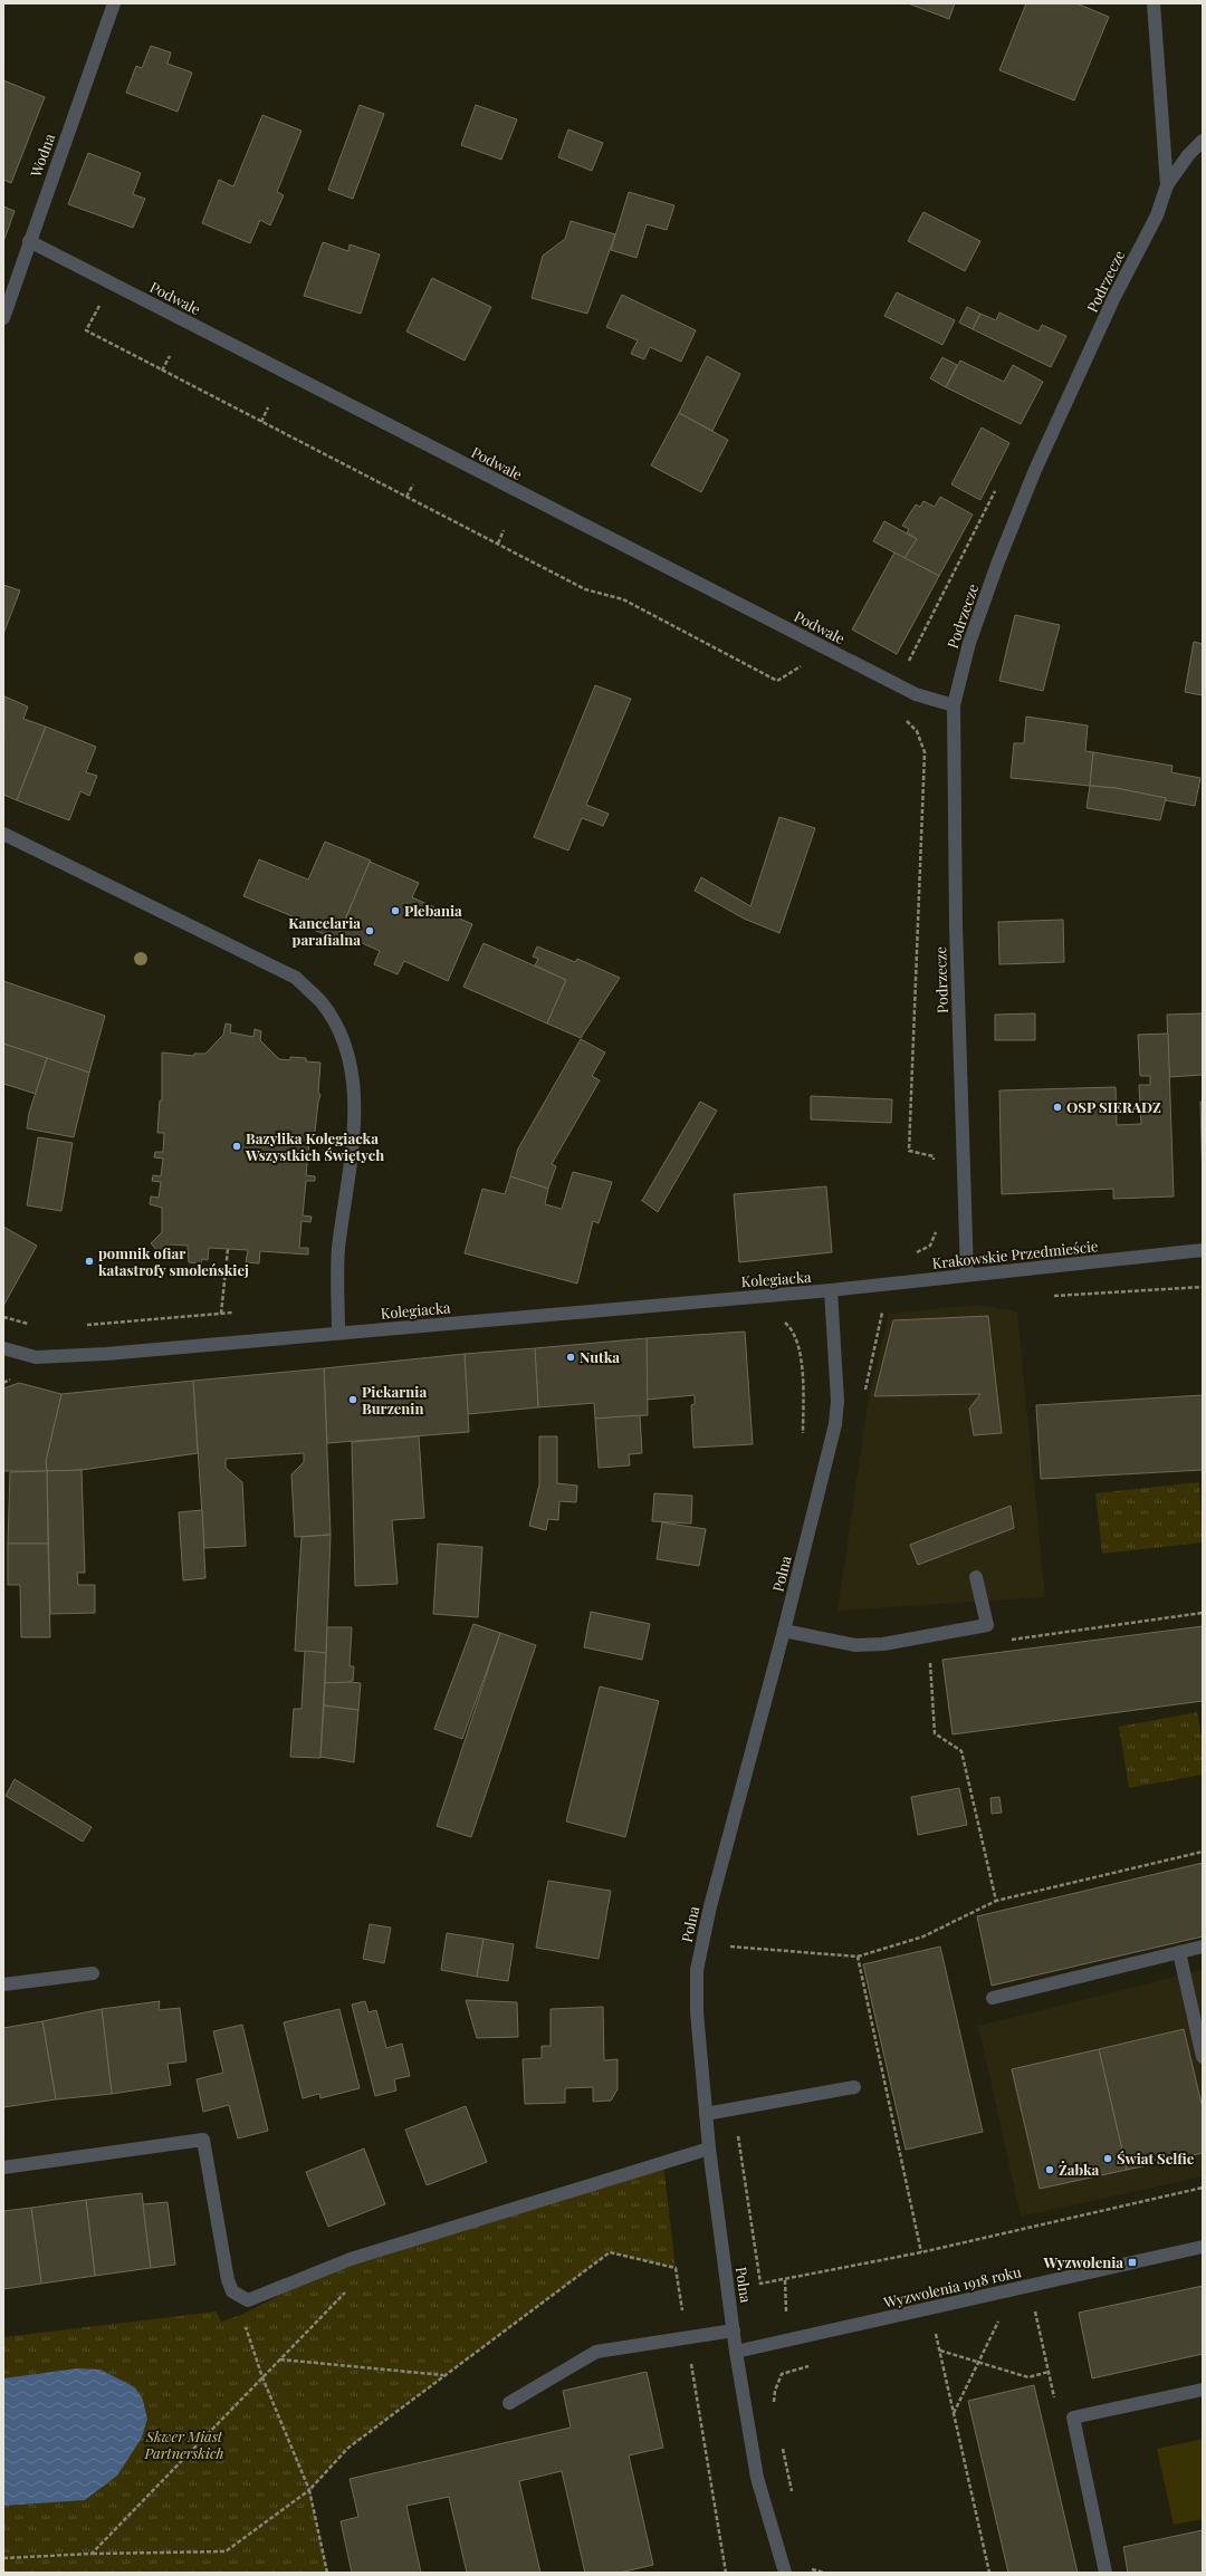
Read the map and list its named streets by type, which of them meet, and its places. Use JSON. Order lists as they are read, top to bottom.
{
  "streets": {
    "street": [
      "Wodna",
      "Podrzecze",
      "Podwale",
      "Krakowskie Przedmieście",
      "Kolegiacka",
      "Polna",
      "Wyzwolenia 1918 roku"
    ]
  },
  "crossings": [
    ["Wodna", "Podwale"],
    ["Podrzecze", "Podwale"],
    ["Podrzecze", "Krakowskie Przedmieście"],
    ["Krakowskie Przedmieście", "Kolegiacka"],
    ["Krakowskie Przedmieście", "Polna"],
    ["Kolegiacka", "Polna"],
    ["Polna", "Wyzwolenia 1918 roku"]
  ],
  "parks": ["Skwer Miast Partnerskich"],
  "places": {
    "other": [
      "Plebania",
      "Kancelaria parafialna",
      "OSP SIERADZ",
      "Bazylika Kolegiacka Wszystkich Świętych",
      "pomnik ofiar katastrofy smoleńskiej",
      "Nutka",
      "Piekarnia Burzenin",
      "Świat Selfie",
      "Żabka"
    ],
    "transit": ["Wyzwolenia"]
  }
}
